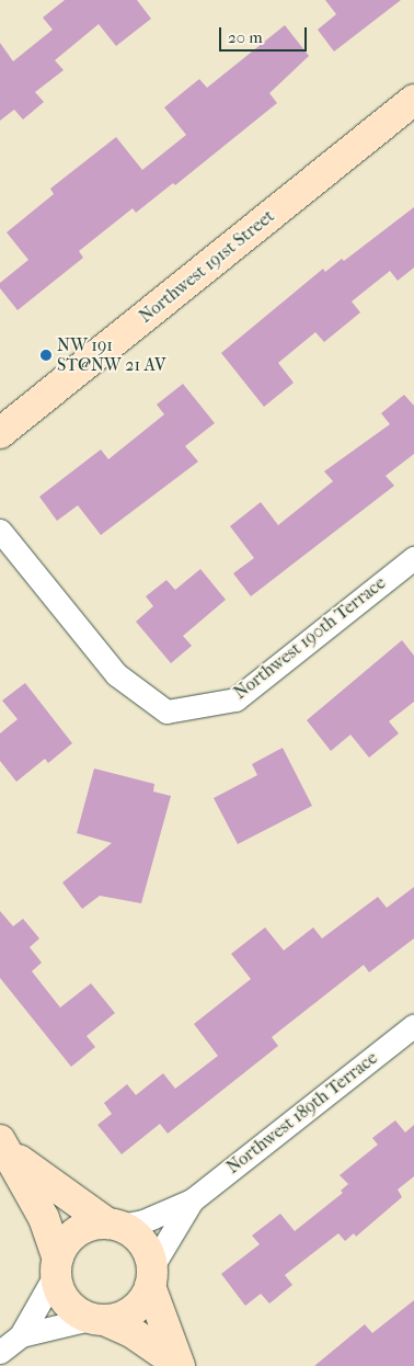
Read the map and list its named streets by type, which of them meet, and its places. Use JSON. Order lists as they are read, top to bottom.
{
  "streets": {
    "street": ["Northwest 191st Street", "Northwest 190th Terrace", "Northwest 189th Terrace"]
  },
  "places": ["NW 191 ST@NW 21 AV"],
  "scale_bar": "20 m"
}
